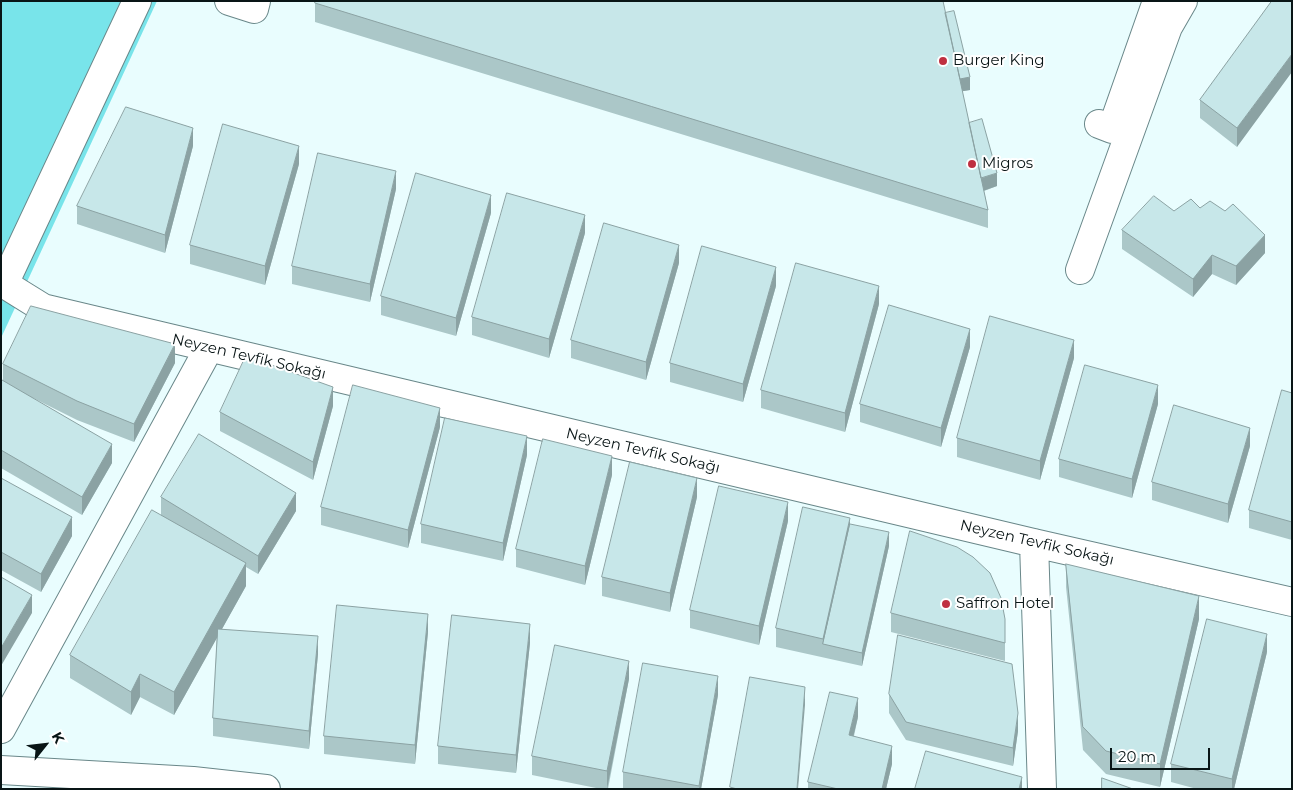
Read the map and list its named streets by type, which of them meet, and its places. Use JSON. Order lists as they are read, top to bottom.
{
  "streets": {
    "street": ["Neyzen Tevfik Sokağı"]
  },
  "places": ["Burger King", "Migros", "Saffron Hotel"],
  "scale_bar": "20 m",
  "north": "top right"
}
